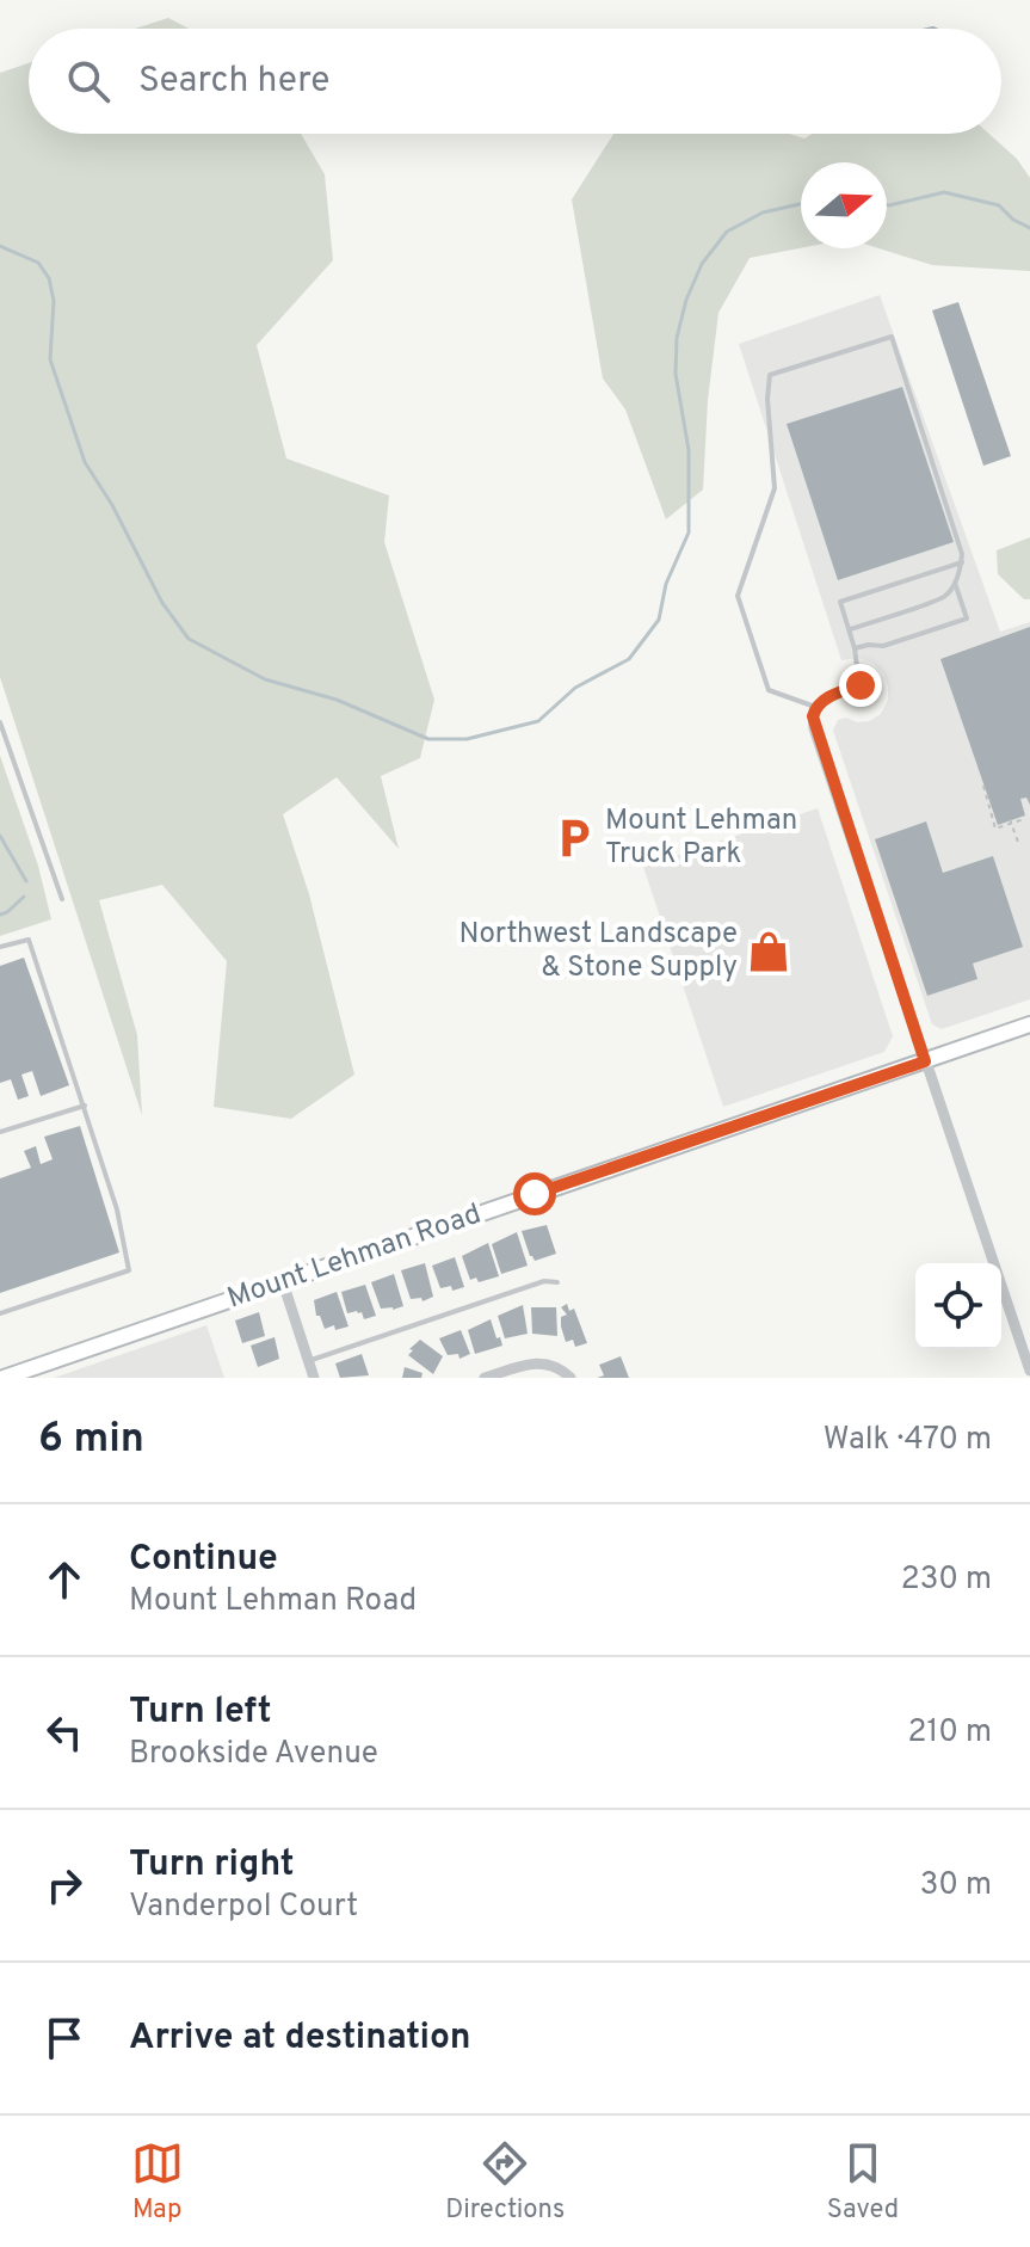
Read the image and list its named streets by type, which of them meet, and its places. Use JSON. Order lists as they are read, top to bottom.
{
  "streets": {
    "main road": ["Mount Lehman Road"]
  },
  "places": {
    "parking": ["Mount Lehman Truck Park"],
    "shop": ["Northwest Landscape & Stone Supply"]
  },
  "north": "right",
  "page": {
    "search": "Search here",
    "heading": ["6 min", "Walk · 470 m"],
    "list": [
      ["Continue", "Mount Lehman Road", "230 m"],
      ["Turn left", "Brookside Avenue", "210 m"],
      ["Turn right", "Vanderpol Court", "30 m"],
      "Arrive at destination"
    ],
    "nav": ["Map", "Directions", "Saved"]
  }
}
